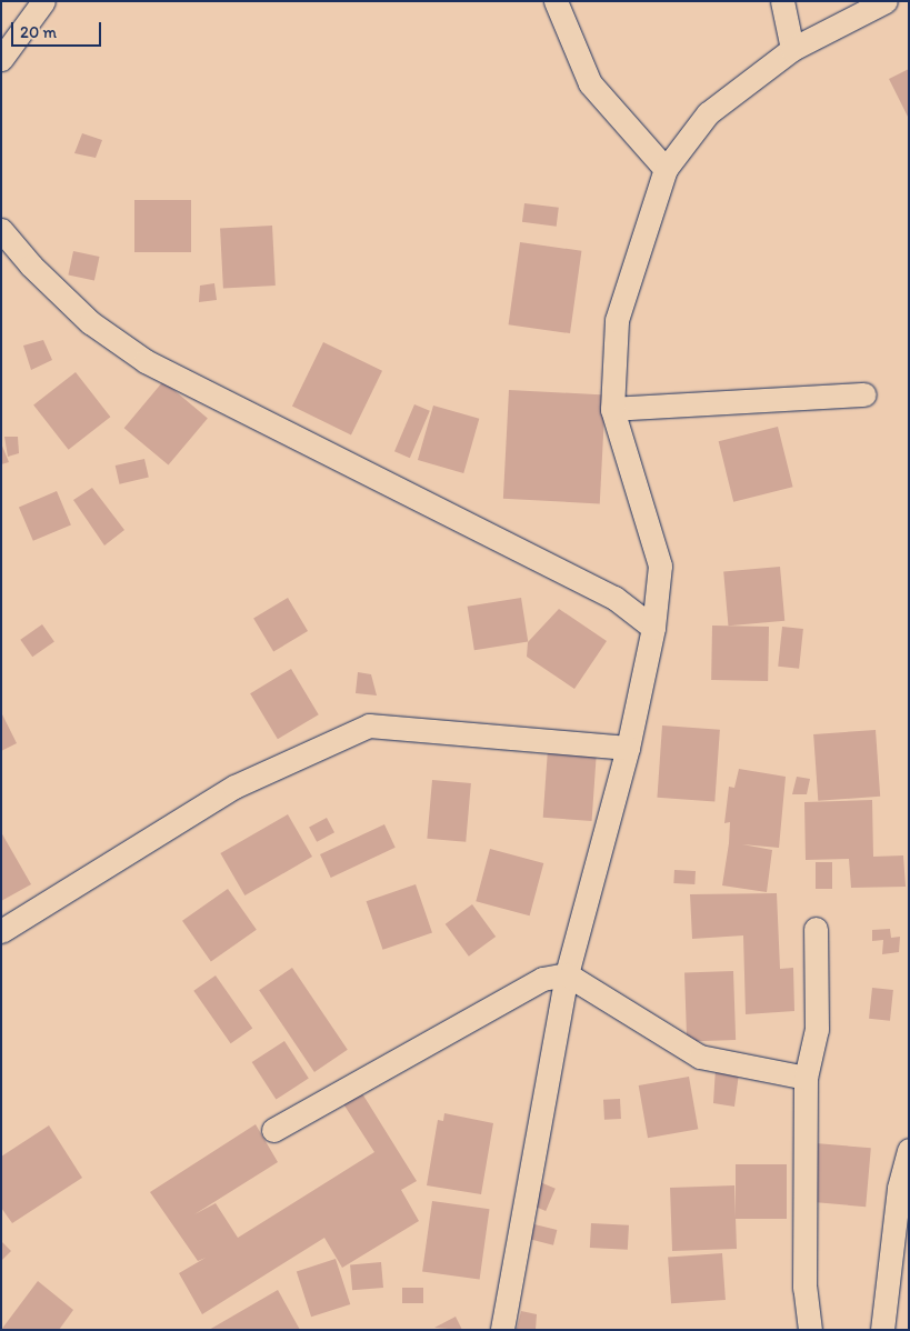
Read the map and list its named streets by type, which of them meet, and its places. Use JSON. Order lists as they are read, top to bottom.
{
  "scale_bar": "20 m"
}
